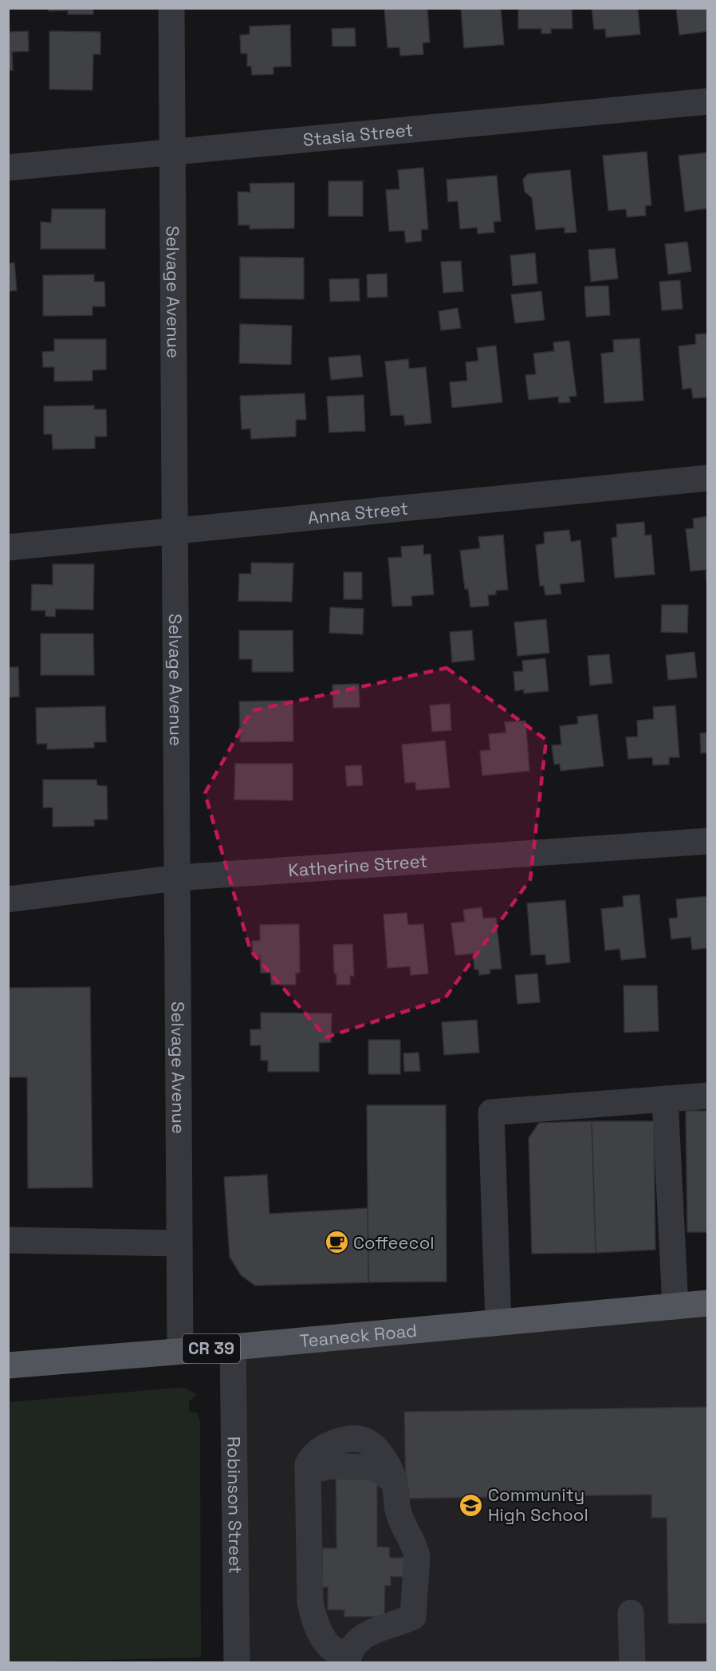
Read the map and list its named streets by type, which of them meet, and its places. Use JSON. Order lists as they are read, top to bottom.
{
  "streets": {
    "main road": ["Teaneck Road", "CR 39"],
    "street": [
      "Stasia Street",
      "Selvage Avenue",
      "Anna Street",
      "Katherine Street",
      "Robinson Street"
    ]
  },
  "crossings": [
    ["Stasia Street", "Selvage Avenue"],
    ["Selvage Avenue", "Anna Street"],
    ["Selvage Avenue", "Katherine Street"],
    ["Selvage Avenue", "Teaneck Road"],
    ["Teaneck Road", "Robinson Street"]
  ],
  "places": {
    "cafe": ["Coffeecol"],
    "school or university": ["Community High School"]
  }
}
